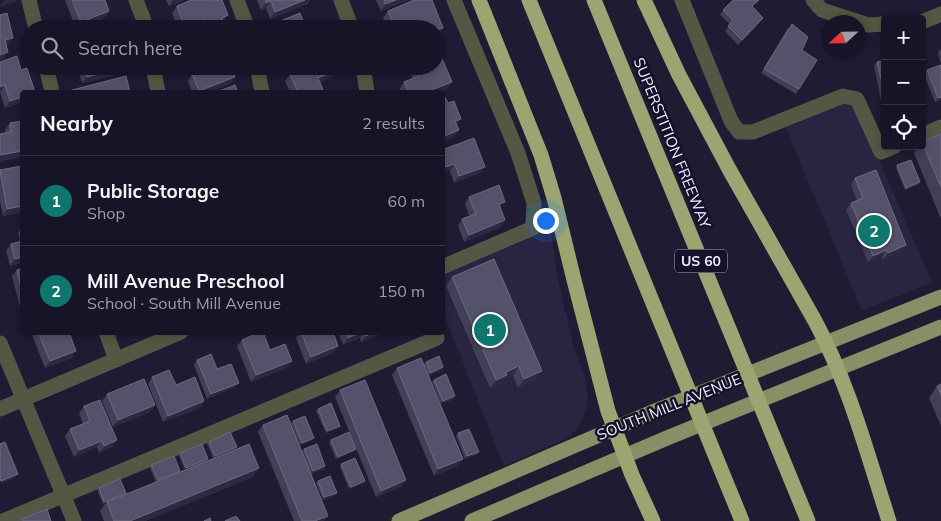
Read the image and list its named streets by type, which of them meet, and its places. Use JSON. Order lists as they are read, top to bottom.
{
  "streets": {
    "highway": ["SUPERSTITION FREEWAY", "US 60"],
    "main road": ["SOUTH MILL AVENUE"]
  },
  "north": "left",
  "page": {
    "map_buttons": ["+", "−"],
    "search": "Search here",
    "heading": ["Nearby", "2 results"],
    "list": [
      {
        "mark": "1",
        "name": "Public Storage",
        "note": "Shop",
        "value": "60 m"
      },
      {
        "mark": "2",
        "name": "Mill Avenue Preschool",
        "note": "School · South Mill Avenue",
        "value": "150 m"
      }
    ],
    "pins": ["2", "1"]
  }
}
